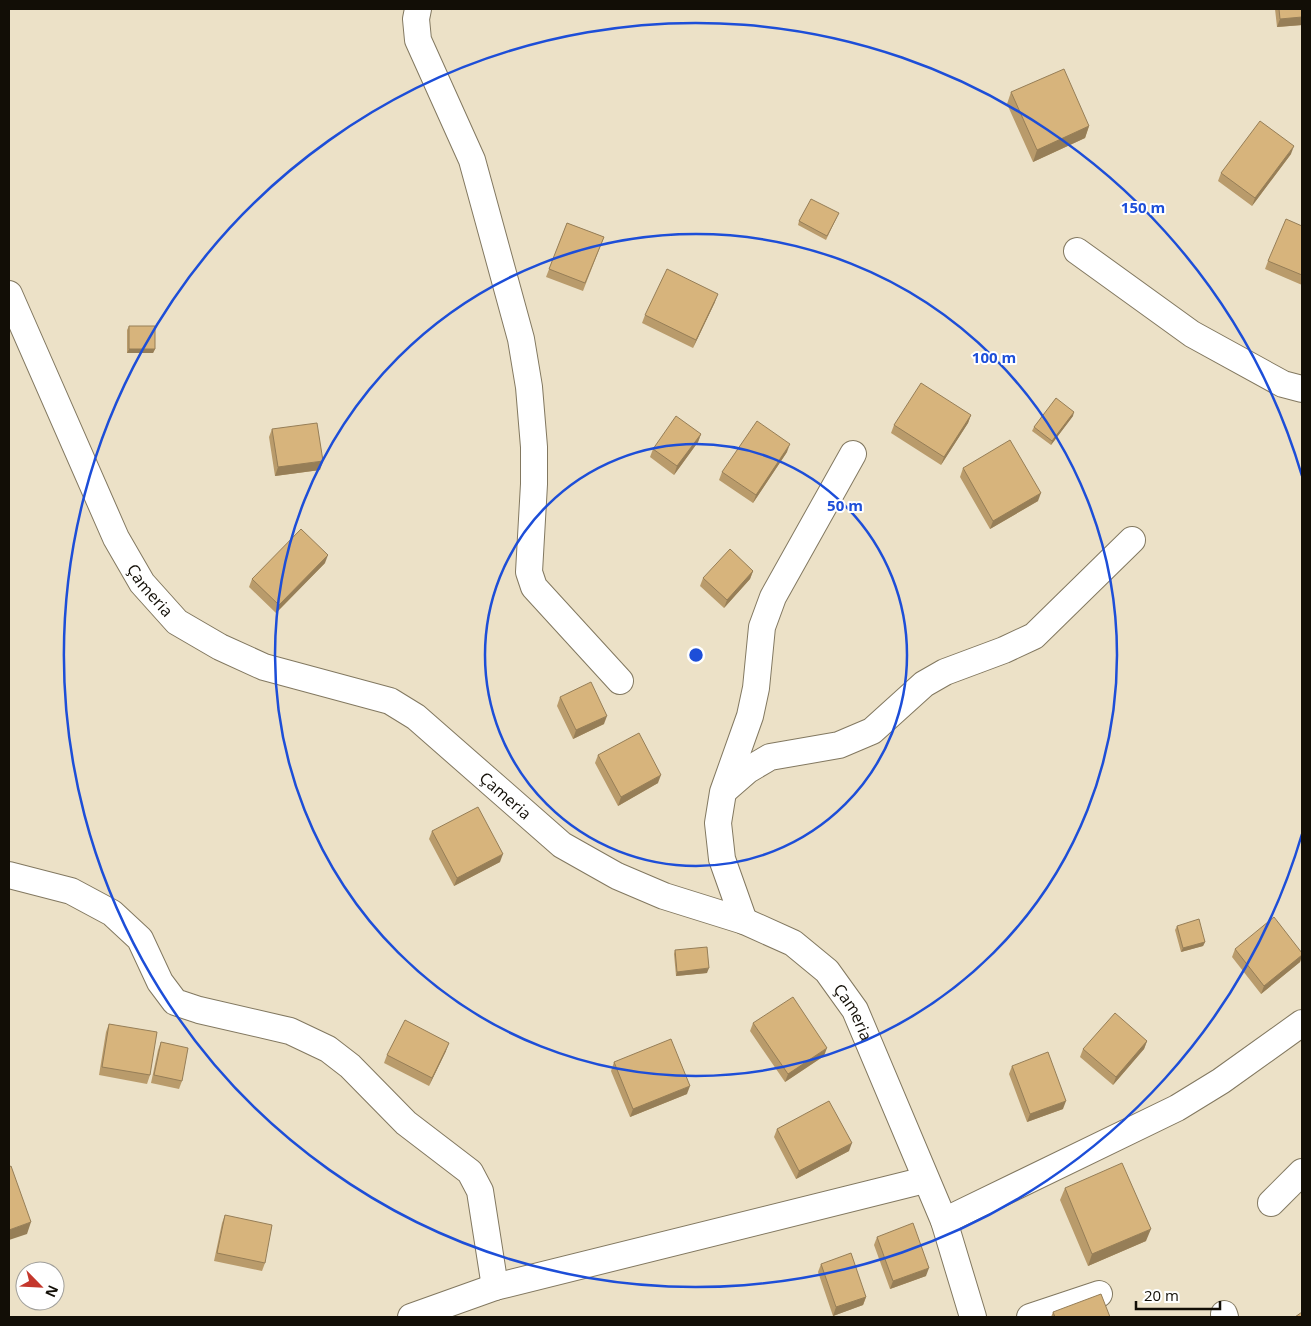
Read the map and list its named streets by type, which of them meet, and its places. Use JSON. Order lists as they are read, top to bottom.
{
  "streets": {
    "street": ["Çameria"]
  },
  "scale_bar": "20 m",
  "north": "bottom right",
  "rings": ["150 m", "100 m", "50 m"]
}
